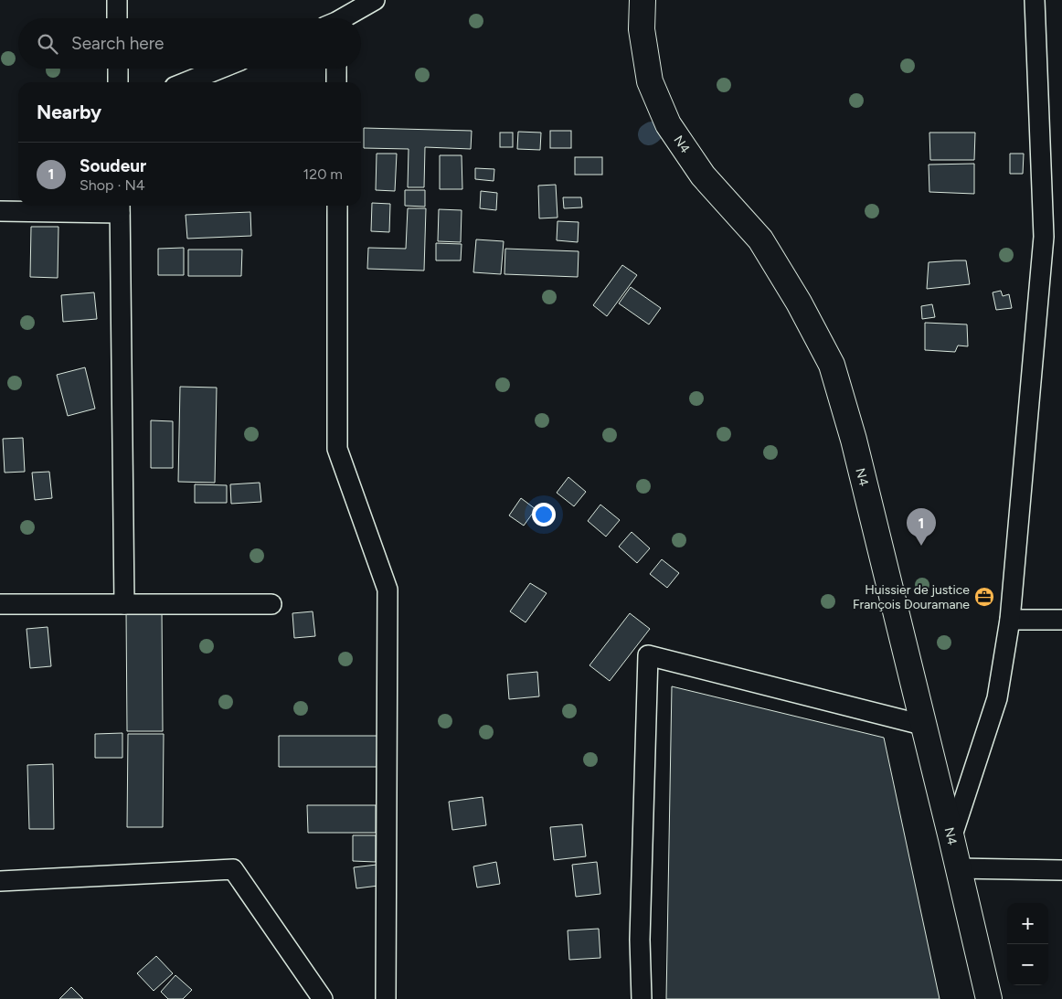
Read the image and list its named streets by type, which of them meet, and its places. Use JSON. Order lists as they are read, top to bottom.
{
  "streets": {
    "main road": ["N4"]
  },
  "places": {
    "office": ["Huissier de justice François Douramane"]
  },
  "page": {
    "search": "Search here",
    "heading": "Nearby",
    "list": [
      {
        "mark": "1",
        "name": "Soudeur",
        "note": "Shop · N4",
        "value": "120 m"
      }
    ],
    "pins": "1",
    "map_buttons": ["+", "−"]
  }
}
